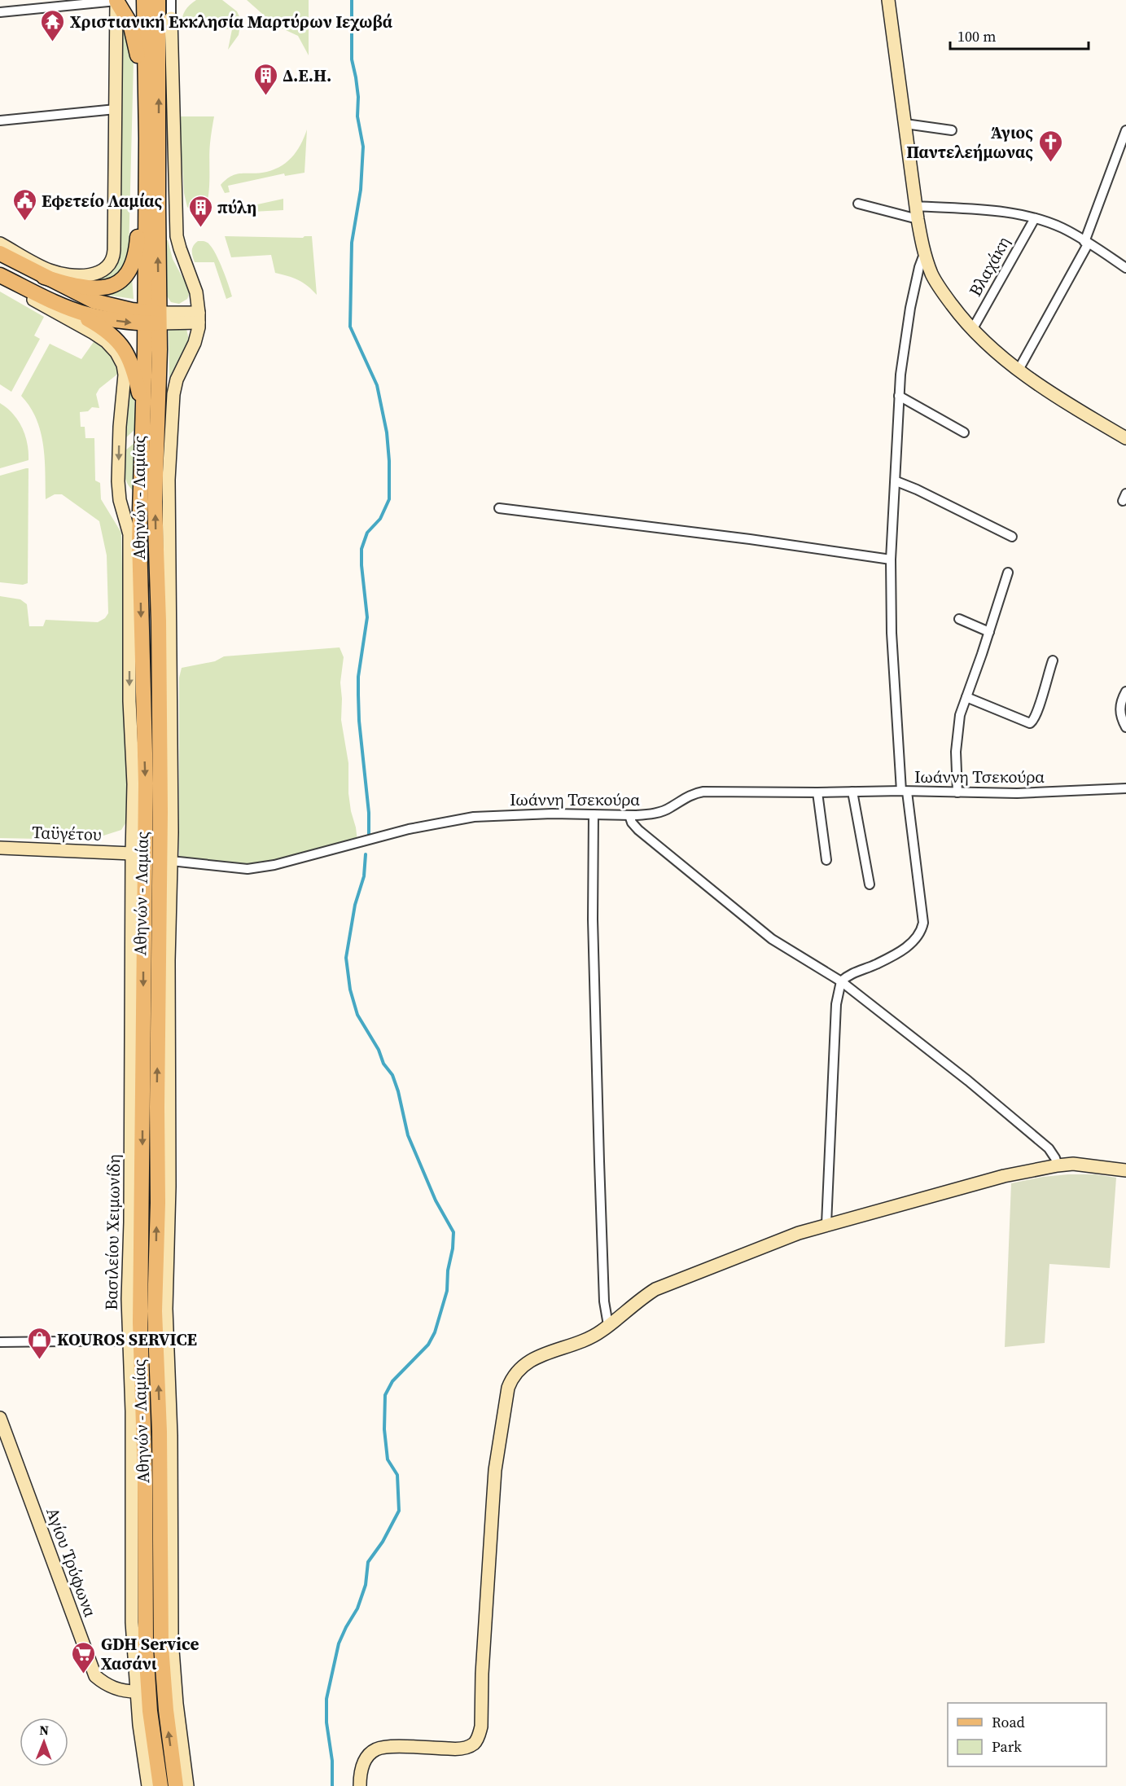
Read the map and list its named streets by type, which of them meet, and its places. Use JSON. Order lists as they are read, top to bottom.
{
  "streets": {
    "main road": ["Αθηνών - Λαμίας"],
    "street": [
      "Βλαχάκη",
      "Ιωάννη Τσεκούρα",
      "Ταϋγέτου",
      "Βασιλείου Χειμωνίδη",
      "Αγίου Τρύφωνα"
    ]
  },
  "crossings": [
    ["Ταϋγέτου", "Βασιλείου Χειμωνίδη"],
    ["Βασιλείου Χειμωνίδη", "Αγίου Τρύφωνα"]
  ],
  "places": {
    "temple": ["Χριστιανική Εκκλησία Μαρτύρων Ιεχωβά"],
    "building": ["Δ.Ε.Η.", "πύλη"],
    "church": ["Άγιος Παντελεήμωνας"],
    "public building": ["Εφετείο Λαμίας"],
    "shop": ["KOUROS SERVICE"],
    "supermarket": ["GDH Service Χασάνι"]
  },
  "legend": ["Road", "Park"],
  "scale_bar": "100 m",
  "north": "top"
}
